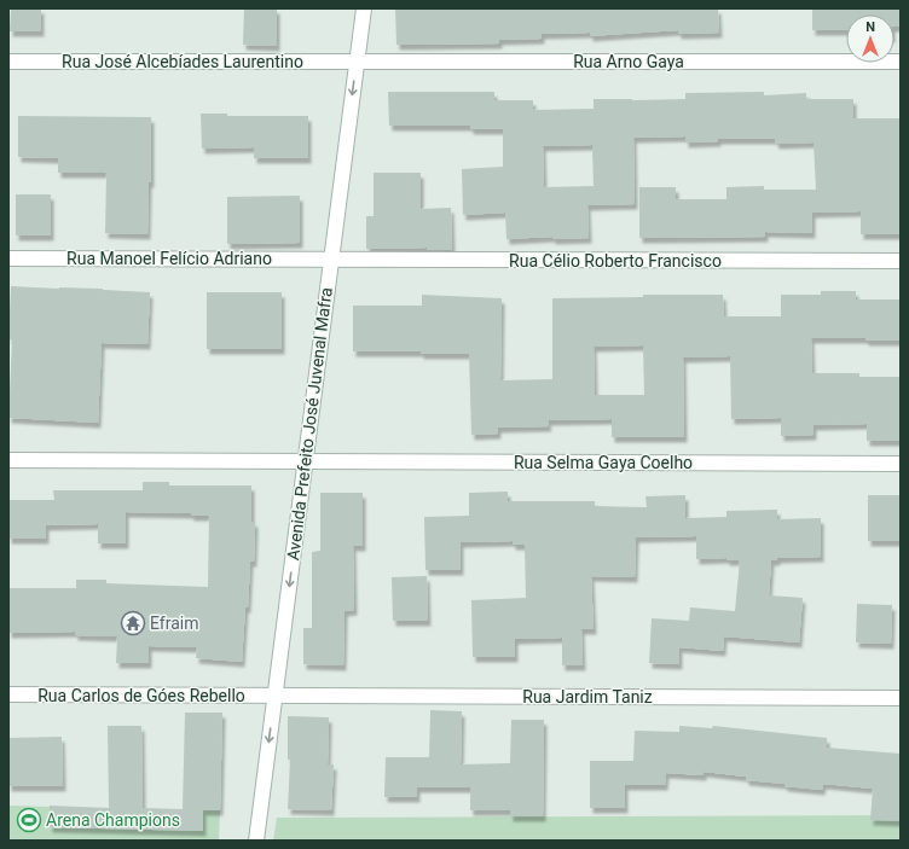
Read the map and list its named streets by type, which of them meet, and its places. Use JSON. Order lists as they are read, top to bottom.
{
  "streets": {
    "street": [
      "Rua José Alcebíades Laurentino",
      "Rua Arno Gaya",
      "Rua Manoel Felício Adriano",
      "Rua Célio Roberto Francisco",
      "Avenida Prefeito José Juvenal Mafra",
      "Rua Selma Gaya Coelho",
      "Rua Carlos de Góes Rebello",
      "Rua Jardim Taniz"
    ]
  },
  "crossings": [
    ["Rua José Alcebíades Laurentino", "Rua Arno Gaya"],
    ["Rua José Alcebíades Laurentino", "Avenida Prefeito José Juvenal Mafra"],
    ["Rua Arno Gaya", "Avenida Prefeito José Juvenal Mafra"],
    ["Rua Manoel Felício Adriano", "Rua Célio Roberto Francisco"],
    ["Rua Manoel Felício Adriano", "Avenida Prefeito José Juvenal Mafra"],
    ["Rua Célio Roberto Francisco", "Avenida Prefeito José Juvenal Mafra"],
    ["Avenida Prefeito José Juvenal Mafra", "Rua Selma Gaya Coelho"],
    ["Avenida Prefeito José Juvenal Mafra", "Rua Carlos de Góes Rebello"],
    ["Avenida Prefeito José Juvenal Mafra", "Rua Jardim Taniz"],
    ["Rua Carlos de Góes Rebello", "Rua Jardim Taniz"]
  ],
  "one_way": ["Avenida Prefeito José Juvenal Mafra"],
  "places": {
    "temple": ["Efraim"],
    "sports": ["Arena Champions"]
  },
  "north": "top"
}
